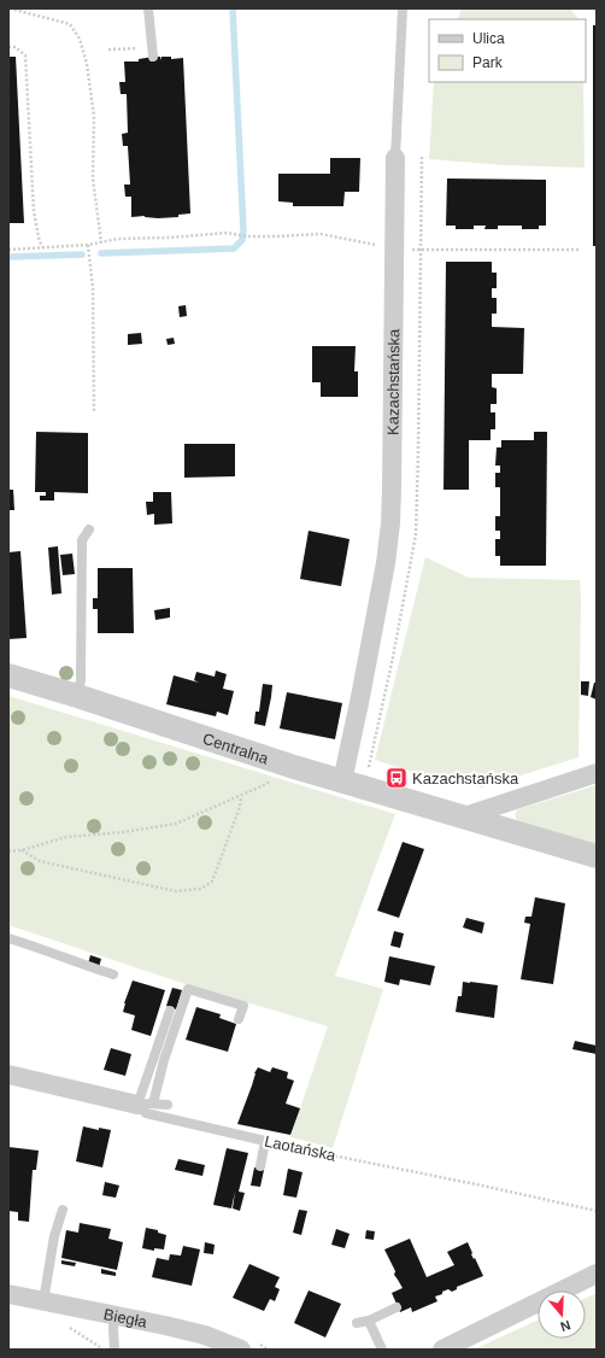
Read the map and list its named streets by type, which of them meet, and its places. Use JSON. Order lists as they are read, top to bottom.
{
  "streets": {
    "street": [
      "Kazachstańska",
      "Centralna",
      "Laotańska",
      "Biegła"
    ]
  },
  "crossings": [
    ["Kazachstańska", "Centralna"]
  ],
  "places": {
    "bus stop": ["Kazachstańska"]
  },
  "legend": ["Ulica", "Park"],
  "north": "bottom"
}
